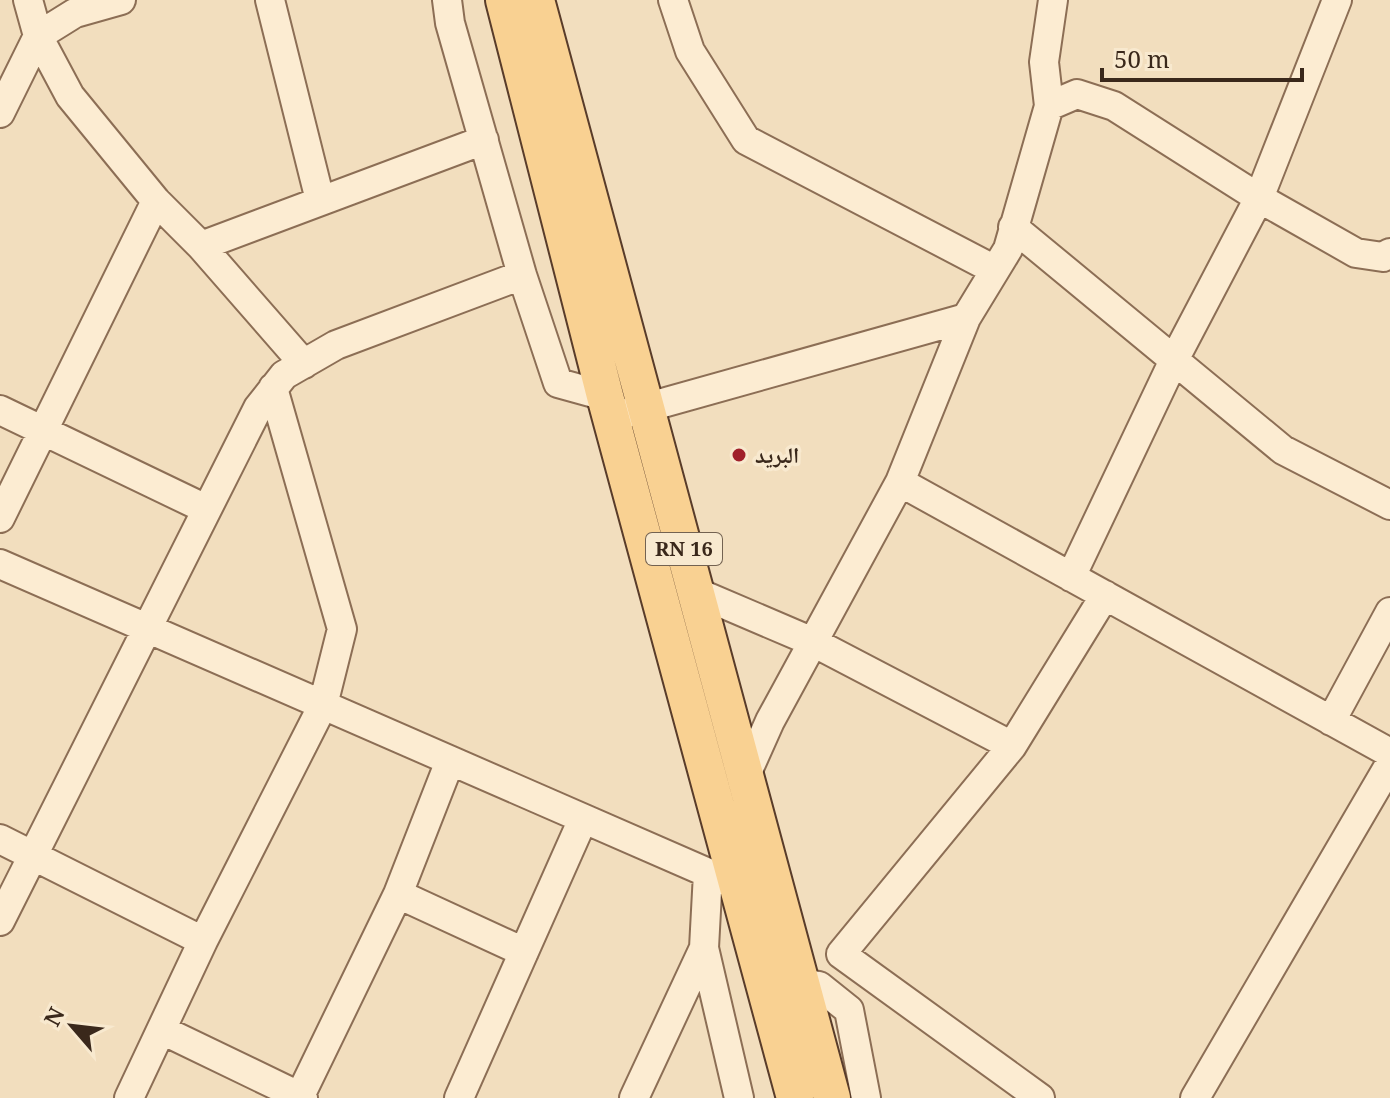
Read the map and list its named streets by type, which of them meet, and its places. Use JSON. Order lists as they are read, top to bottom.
{
  "streets": {
    "main road": ["RN 16"]
  },
  "places": ["البريد"],
  "scale_bar": "50 m",
  "north": "top left"
}
